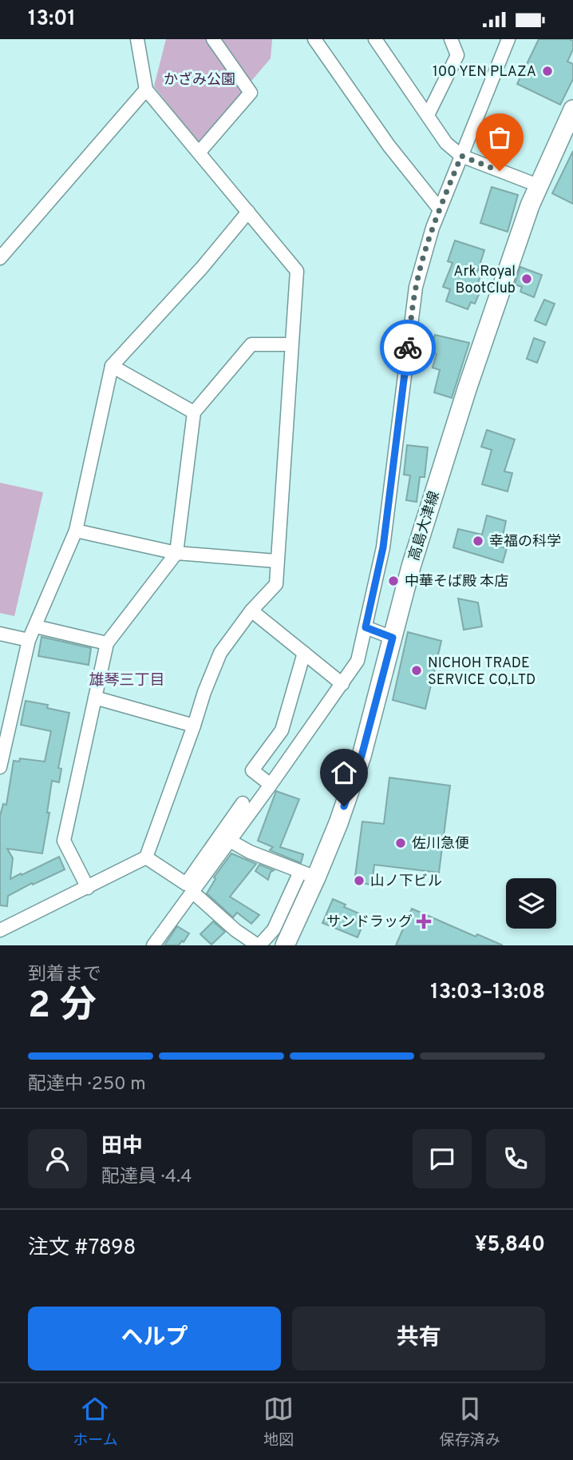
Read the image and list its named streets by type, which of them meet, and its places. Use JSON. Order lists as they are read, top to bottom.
{
  "streets": {
    "main road": ["高島大津線"]
  },
  "districts": ["雄琴三丁目"],
  "parks": ["かざみ公園"],
  "places": {
    "other": [
      "100 YEN PLAZA",
      "Ark Royal BootClub",
      "幸福の科学",
      "中華そば殿 本店",
      "NICHOH TRADE SERVICE CO,LTD",
      "佐川急便",
      "山ノ下ビル"
    ],
    "health": ["サンドラッグ"]
  },
  "page": {
    "status": "13:01",
    "heading": ["2 分", "到着まで", "13:03–13:08"],
    "panel": [
      "田中",
      "配達員 · 4.4",
      "注文 #7898",
      "¥5,840"
    ],
    "bar": "配達中 · 250 m",
    "buttons": ["ヘルプ", "共有"],
    "tabs": ["ホーム", "地図", "保存済み"]
  }
}
